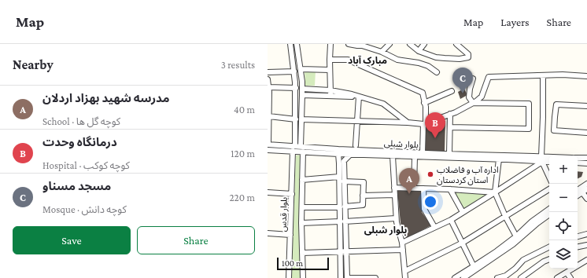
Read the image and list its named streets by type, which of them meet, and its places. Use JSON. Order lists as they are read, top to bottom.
{
  "streets": {
    "street": ["بلوار شبلی", "بلوار قدس"]
  },
  "crossings": [
    ["بلوار شبلی", "بلوار قدس"]
  ],
  "districts": ["مبارک آباد", "بلوار شبلی"],
  "places": ["اداره آب و فاضلاب استان کردستان"],
  "scale_bar": "100 m",
  "page": {
    "header": "Map",
    "nav": ["Map", "Layers", "Share"],
    "heading": ["Nearby", "3 results"],
    "pins": ["C", "B", "A"],
    "list": [
      {
        "mark": "A",
        "name": "مدرسه شهید بهزاد اردلان",
        "note": "School · کوچه گل ها",
        "value": "40 m"
      },
      {
        "mark": "B",
        "name": "درمانگاه وحدت",
        "note": "Hospital · کوچه کوکب",
        "value": "120 m"
      },
      {
        "mark": "C",
        "name": "مسجد مسناو",
        "note": "Mosque · کوچه دانش",
        "value": "220 m"
      }
    ],
    "map_buttons": ["+", "−"],
    "buttons": ["Save", "Share"],
    "scale": "100 m"
  }
}
